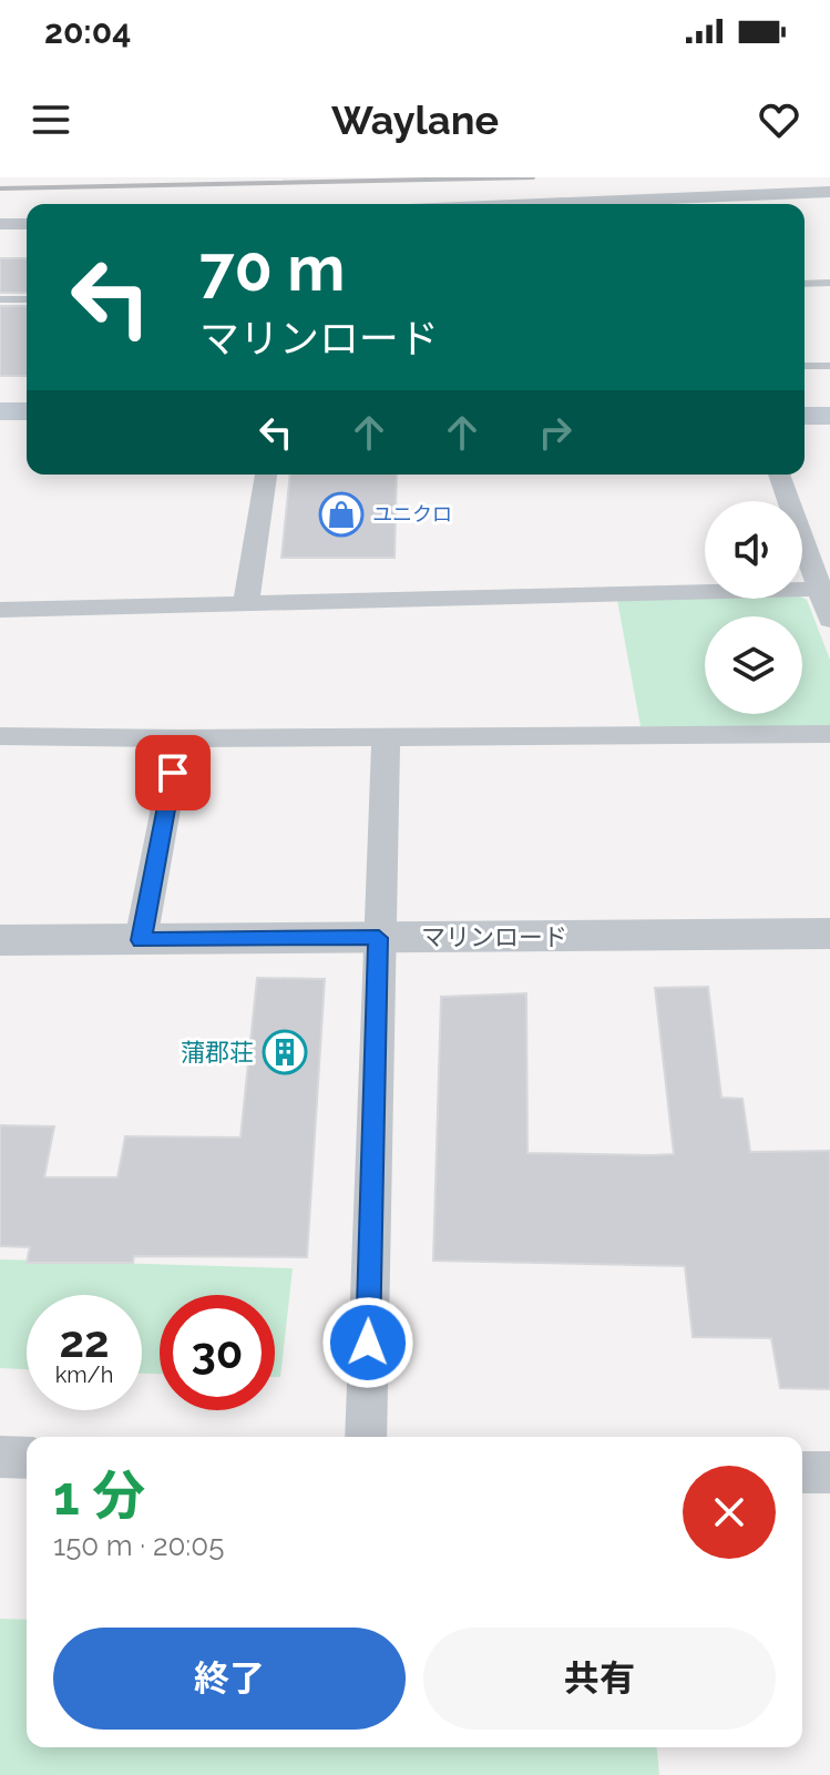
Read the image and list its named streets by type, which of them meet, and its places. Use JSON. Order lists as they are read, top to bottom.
{
  "streets": {
    "street": ["マリンロード"]
  },
  "places": {
    "shop": ["ユニクロ"],
    "building": ["蒲郡荘"]
  },
  "page": {
    "status": "20:04",
    "header": "Waylane",
    "turn": ["70 m", "マリンロード"],
    "speed": "22 km/h",
    "limit": "30",
    "heading": ["1 分", "150 m · 20:05"],
    "buttons": ["終了", "共有"]
  }
}
